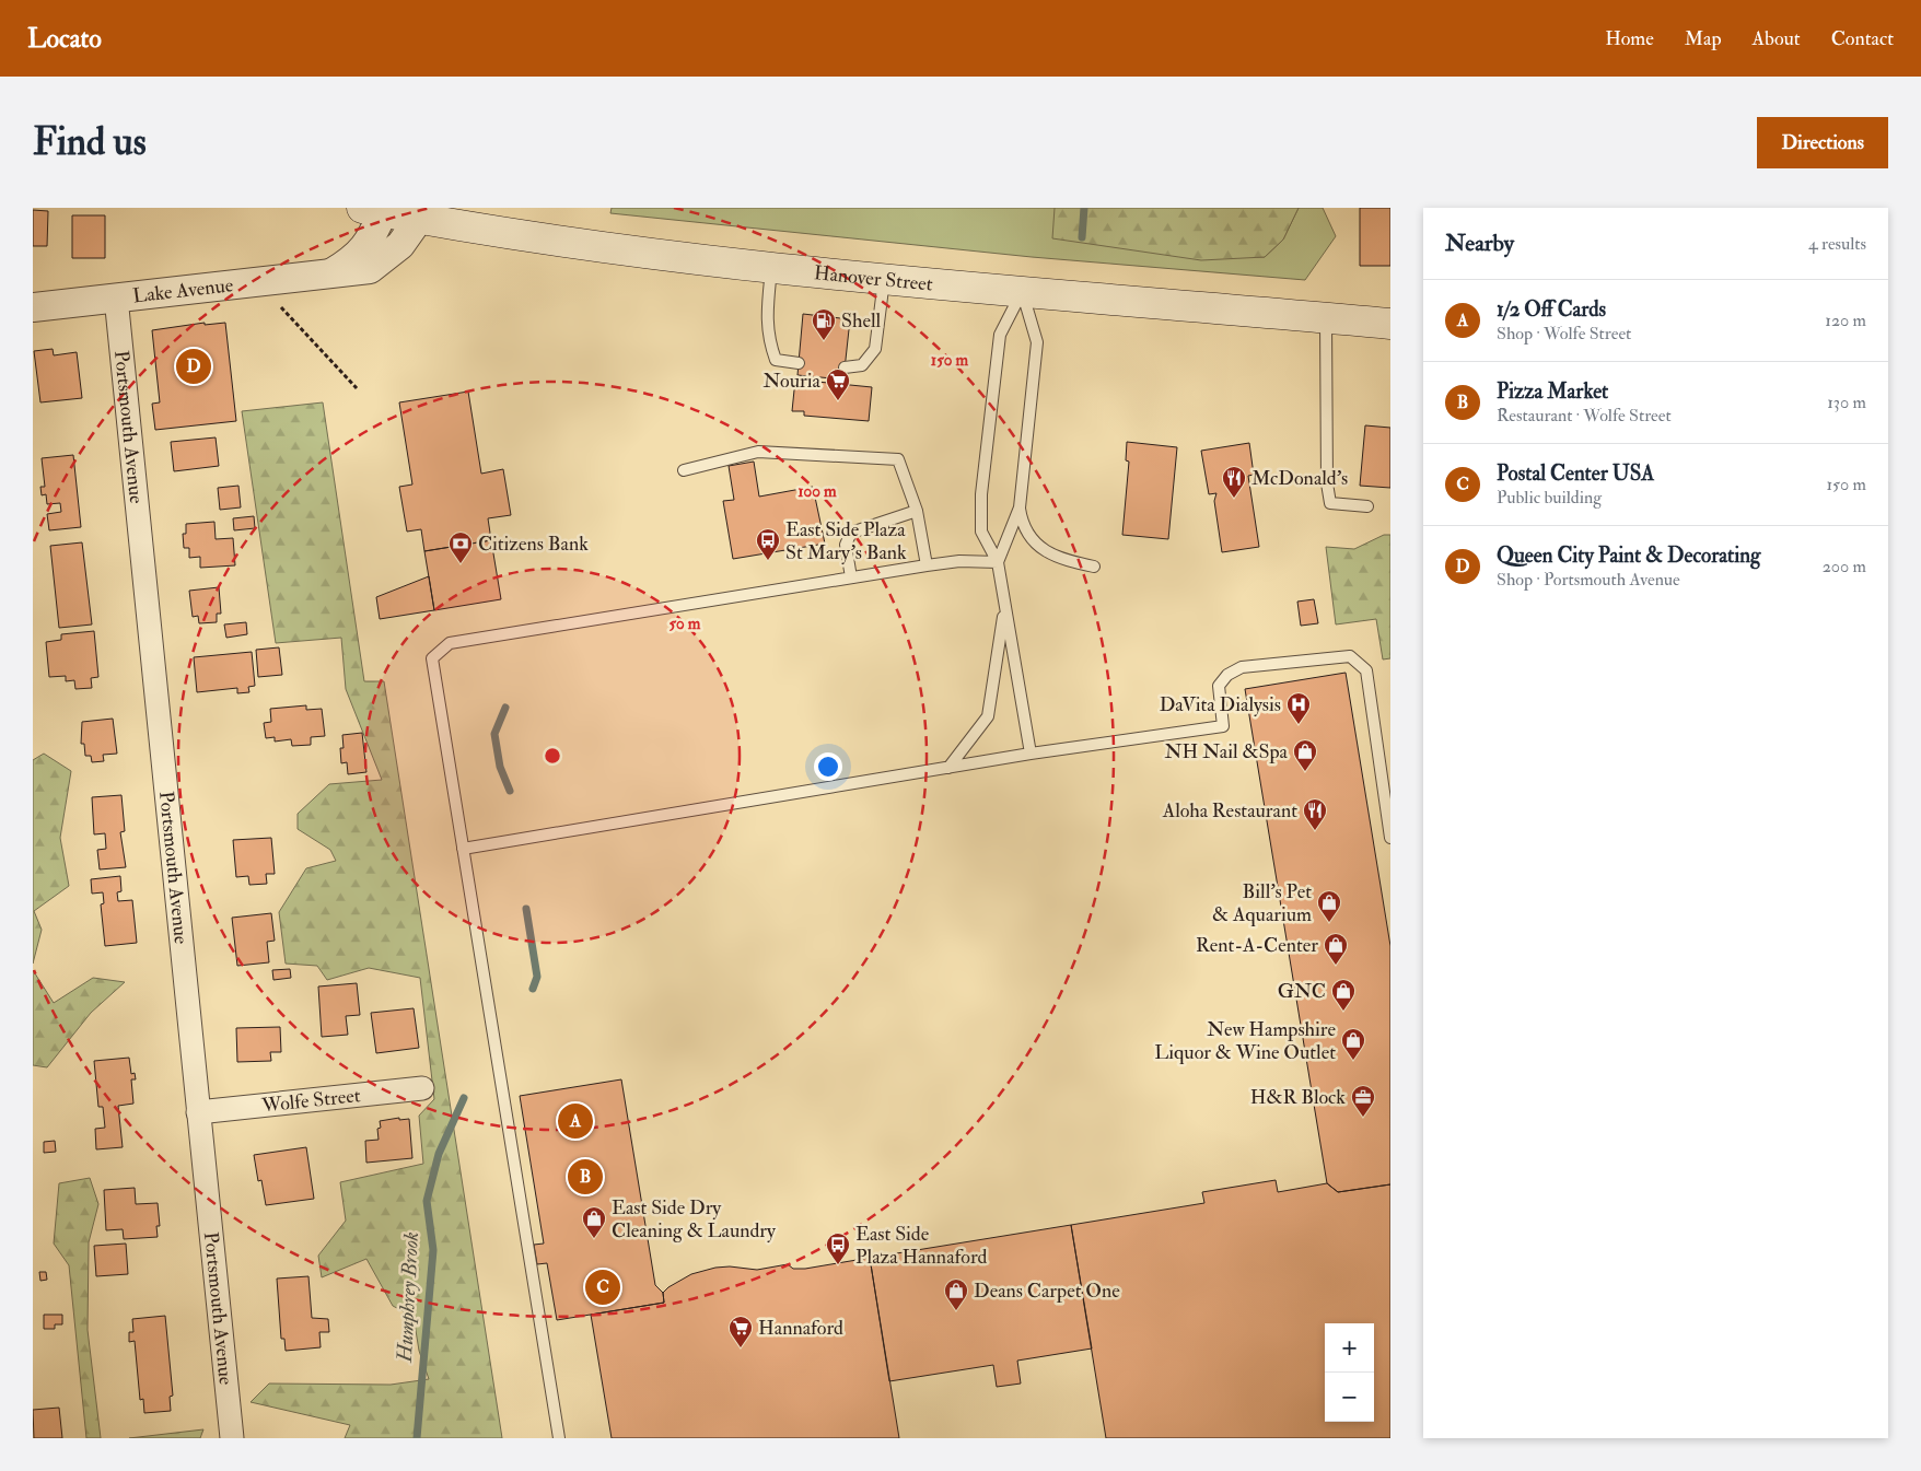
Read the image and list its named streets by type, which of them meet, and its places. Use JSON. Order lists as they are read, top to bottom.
{
  "streets": {
    "main road": ["Hanover Street"],
    "street": ["Lake Avenue", "Portsmouth Avenue", "Wolfe Street"]
  },
  "crossings": [
    ["Hanover Street", "Lake Avenue"],
    ["Lake Avenue", "Portsmouth Avenue"],
    ["Portsmouth Avenue", "Wolfe Street"]
  ],
  "water": ["Humphrey Brook"],
  "places": {
    "fuel station": ["Shell"],
    "supermarket": ["Nouria", "Hannaford"],
    "restaurant": ["McDonald's", "Aloha Restaurant"],
    "bus stop": ["East Side Plaza St Mary's Bank", "East Side Plaza Hannaford"],
    "bank": ["Citizens Bank"],
    "hospital": ["DaVita Dialysis"],
    "shop": [
      "NH Nail &Spa",
      "Bill's Pet & Aquarium",
      "Rent-A-Center",
      "GNC",
      "New Hampshire Liquor & Wine Outlet",
      "East Side Dry Cleaning & Laundry",
      "Deans Carpet One"
    ],
    "office": ["H&R Block"]
  },
  "page": {
    "header": "Locato",
    "nav": [
      "Home",
      "Map",
      "About",
      "Contact"
    ],
    "buttons": "Directions",
    "title": "Find us",
    "heading": ["Nearby", "4 results"],
    "list": [
      {
        "mark": "A",
        "name": "1/2 Off Cards",
        "note": "Shop · Wolfe Street",
        "value": "120 m"
      },
      {
        "mark": "B",
        "name": "Pizza Market",
        "note": "Restaurant · Wolfe Street",
        "value": "130 m"
      },
      {
        "mark": "C",
        "name": "Postal Center USA",
        "note": "Public building",
        "value": "150 m"
      },
      {
        "mark": "D",
        "name": "Queen City Paint & Decorating",
        "note": "Shop · Portsmouth Avenue",
        "value": "200 m"
      }
    ],
    "pins": [
      "D",
      "A",
      "B",
      "C"
    ],
    "map_buttons": ["+", "−"]
  },
  "rings": ["150 m", "100 m", "50 m"]
}
